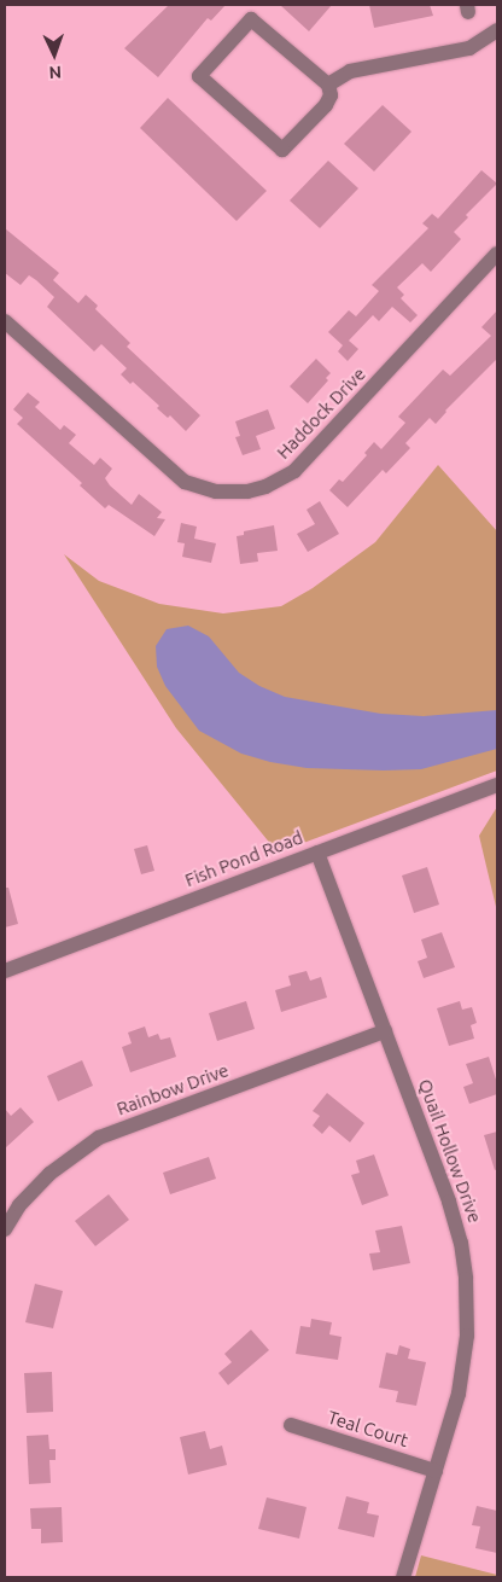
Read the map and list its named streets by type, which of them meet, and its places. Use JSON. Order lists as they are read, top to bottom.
{
  "streets": {
    "street": [
      "Haddock Drive",
      "Fish Pond Road",
      "Rainbow Drive",
      "Quail Hollow Drive",
      "Teal Court"
    ]
  },
  "crossings": [
    ["Fish Pond Road", "Quail Hollow Drive"],
    ["Rainbow Drive", "Quail Hollow Drive"],
    ["Quail Hollow Drive", "Teal Court"]
  ],
  "north": "bottom"
}
